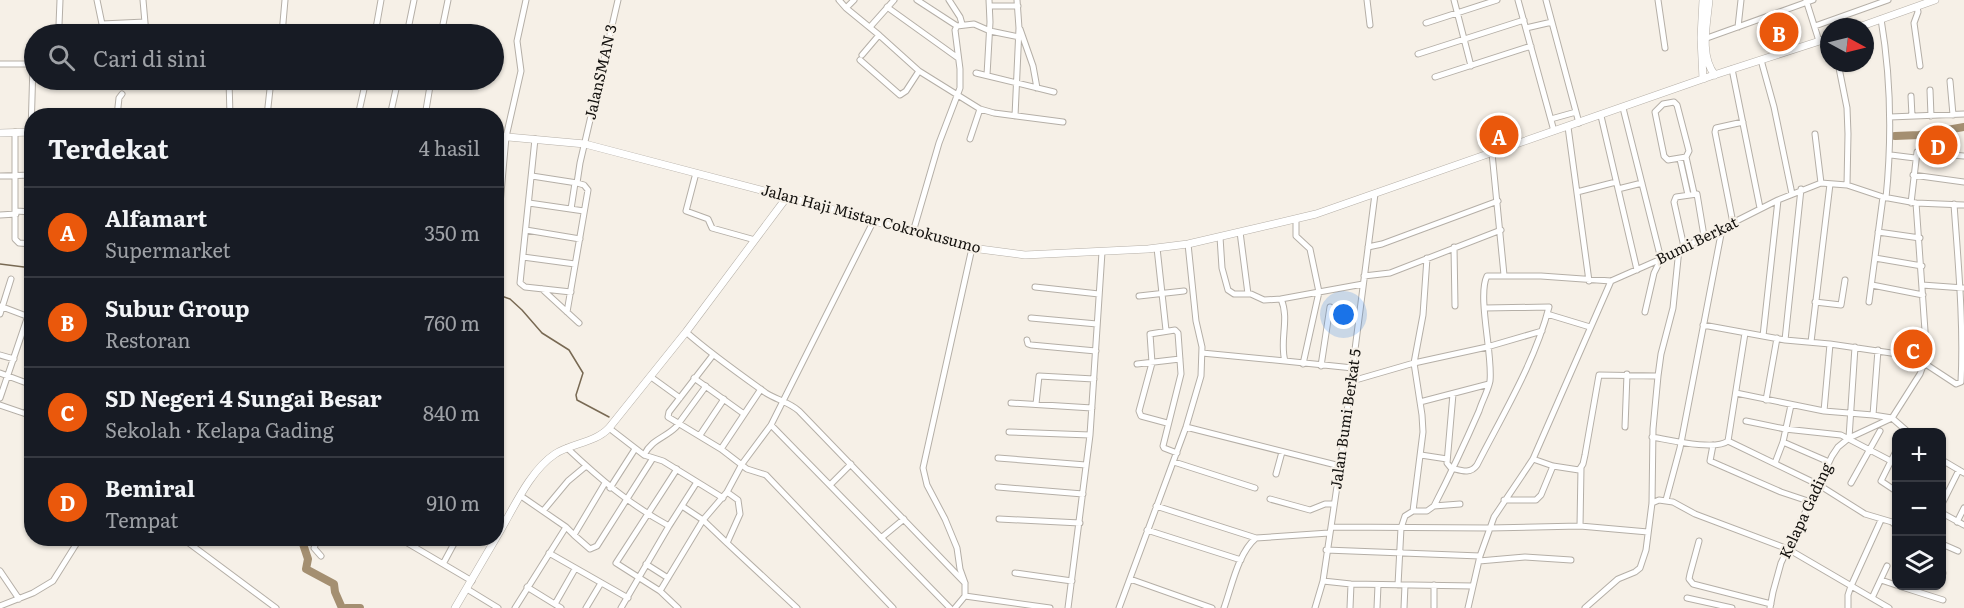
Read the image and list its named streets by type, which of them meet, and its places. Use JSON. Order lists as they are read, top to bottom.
{
  "streets": {
    "main road": ["Jalan Haji Mistar Cokrokusumo"],
    "street": [
      "JalanSMAN 3",
      "Bumi Berkat",
      "Jalan Bumi Berkat 5",
      "Kelapa Gading"
    ]
  },
  "crossings": [
    ["JalanSMAN 3", "Jalan Haji Mistar Cokrokusumo"],
    ["Jalan Haji Mistar Cokrokusumo", "Jalan Bumi Berkat 5"]
  ],
  "north": "right",
  "page": {
    "pins": [
      "B",
      "A",
      "D",
      "C"
    ],
    "search": "Cari di sini",
    "heading": ["Terdekat", "4 hasil"],
    "list": [
      {
        "mark": "A",
        "name": "Alfamart",
        "note": "Supermarket",
        "value": "350 m"
      },
      {
        "mark": "B",
        "name": "Subur Group",
        "note": "Restoran",
        "value": "760 m"
      },
      {
        "mark": "C",
        "name": "SD Negeri 4 Sungai Besar",
        "note": "Sekolah · Kelapa Gading",
        "value": "840 m"
      },
      {
        "mark": "D",
        "name": "Bemiral",
        "note": "Tempat",
        "value": "910 m"
      }
    ],
    "map_buttons": ["+", "−"]
  }
}
